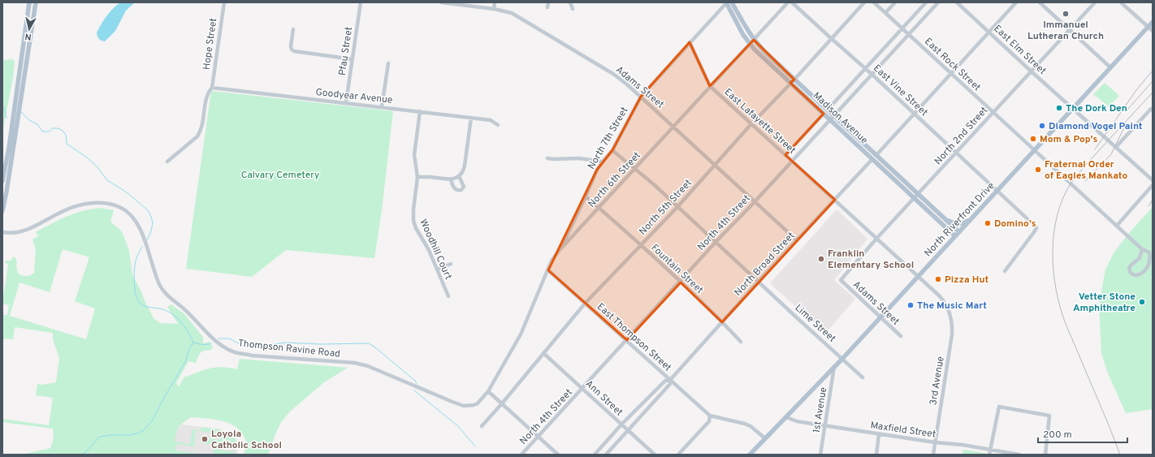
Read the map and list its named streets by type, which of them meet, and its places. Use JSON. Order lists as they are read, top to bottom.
{
  "streets": {
    "main road": ["Madison Avenue", "North Riverfront Drive"],
    "street": [
      "Hope Street",
      "East Elm Street",
      "Pfau Street",
      "East Rock Street",
      "Adams Street",
      "East Vine Street",
      "Goodyear Avenue",
      "East Lafayette Street",
      "North 2nd Street",
      "North 7th Street",
      "North 6th Street",
      "North 5th Street",
      "North 4th Street",
      "Woodhill Court",
      "North Broad Street",
      "Fountain Street",
      "Lime Street",
      "East Thompson Street",
      "Thompson Ravine Road",
      "3rd Avenue",
      "Ann Street",
      "1st Avenue",
      "Maxfield Street"
    ]
  },
  "crossings": [
    ["Hope Street", "Goodyear Avenue"],
    ["East Elm Street", "North 2nd Street"],
    ["East Elm Street", "North Riverfront Drive"],
    ["Pfau Street", "Goodyear Avenue"],
    ["East Rock Street", "North 2nd Street"],
    ["East Rock Street", "North Riverfront Drive"],
    ["East Rock Street", "North 4th Street"],
    ["Adams Street", "North 2nd Street"],
    ["Adams Street", "North 7th Street"],
    ["Adams Street", "North 6th Street"],
    ["Adams Street", "North 5th Street"],
    ["Adams Street", "North Riverfront Drive"],
    ["Adams Street", "North 4th Street"],
    ["Adams Street", "North Broad Street"],
    ["East Vine Street", "North 2nd Street"],
    ["East Vine Street", "North 5th Street"],
    ["East Vine Street", "North Riverfront Drive"],
    ["East Vine Street", "North 4th Street"],
    ["Goodyear Avenue", "Woodhill Court"],
    ["Madison Avenue", "North 2nd Street"],
    ["Madison Avenue", "North 7th Street"],
    ["Madison Avenue", "North 6th Street"],
    ["Madison Avenue", "North 5th Street"],
    ["Madison Avenue", "North Riverfront Drive"],
    ["Madison Avenue", "North 4th Street"],
    ["Madison Avenue", "North Broad Street"],
    ["East Lafayette Street", "North 2nd Street"],
    ["East Lafayette Street", "North 7th Street"],
    ["East Lafayette Street", "North 6th Street"],
    ["East Lafayette Street", "North 5th Street"],
    ["East Lafayette Street", "North Riverfront Drive"],
    ["East Lafayette Street", "North 4th Street"],
    ["East Lafayette Street", "North Broad Street"],
    ["East Lafayette Street", "3rd Avenue"],
    ["North 7th Street", "North 6th Street"],
    ["North 7th Street", "Fountain Street"],
    ["North 7th Street", "Lime Street"],
    ["North 6th Street", "Fountain Street"],
    ["North 6th Street", "Lime Street"],
    ["North 6th Street", "East Thompson Street"],
    ["North 6th Street", "Thompson Ravine Road"],
    ["North 5th Street", "Fountain Street"],
    ["North 5th Street", "Lime Street"],
    ["North 5th Street", "East Thompson Street"],
    ["North 5th Street", "Ann Street"],
    ["North Riverfront Drive", "Lime Street"],
    ["North Riverfront Drive", "1st Avenue"],
    ["North Riverfront Drive", "Maxfield Street"],
    ["North 4th Street", "Fountain Street"],
    ["North 4th Street", "Lime Street"],
    ["North 4th Street", "East Thompson Street"],
    ["North 4th Street", "Ann Street"],
    ["North Broad Street", "Fountain Street"],
    ["North Broad Street", "Lime Street"],
    ["North Broad Street", "East Thompson Street"],
    ["North Broad Street", "Ann Street"],
    ["3rd Avenue", "Maxfield Street"],
    ["1st Avenue", "Maxfield Street"]
  ],
  "parks": ["Calvary Cemetery"],
  "places": [
    "Immanuel Lutheran Church",
    "The Dork Den",
    "Diamond Vogel Paint",
    "Mom & Pop's",
    "Fraternal Order of Eagles Mankato",
    "Domino's",
    "Franklin Elementary School",
    "Pizza Hut",
    "Vetter Stone Amphitheatre",
    "The Music Mart",
    "Loyola Catholic School"
  ],
  "scale_bar": "200 m",
  "north": "bottom"
}
